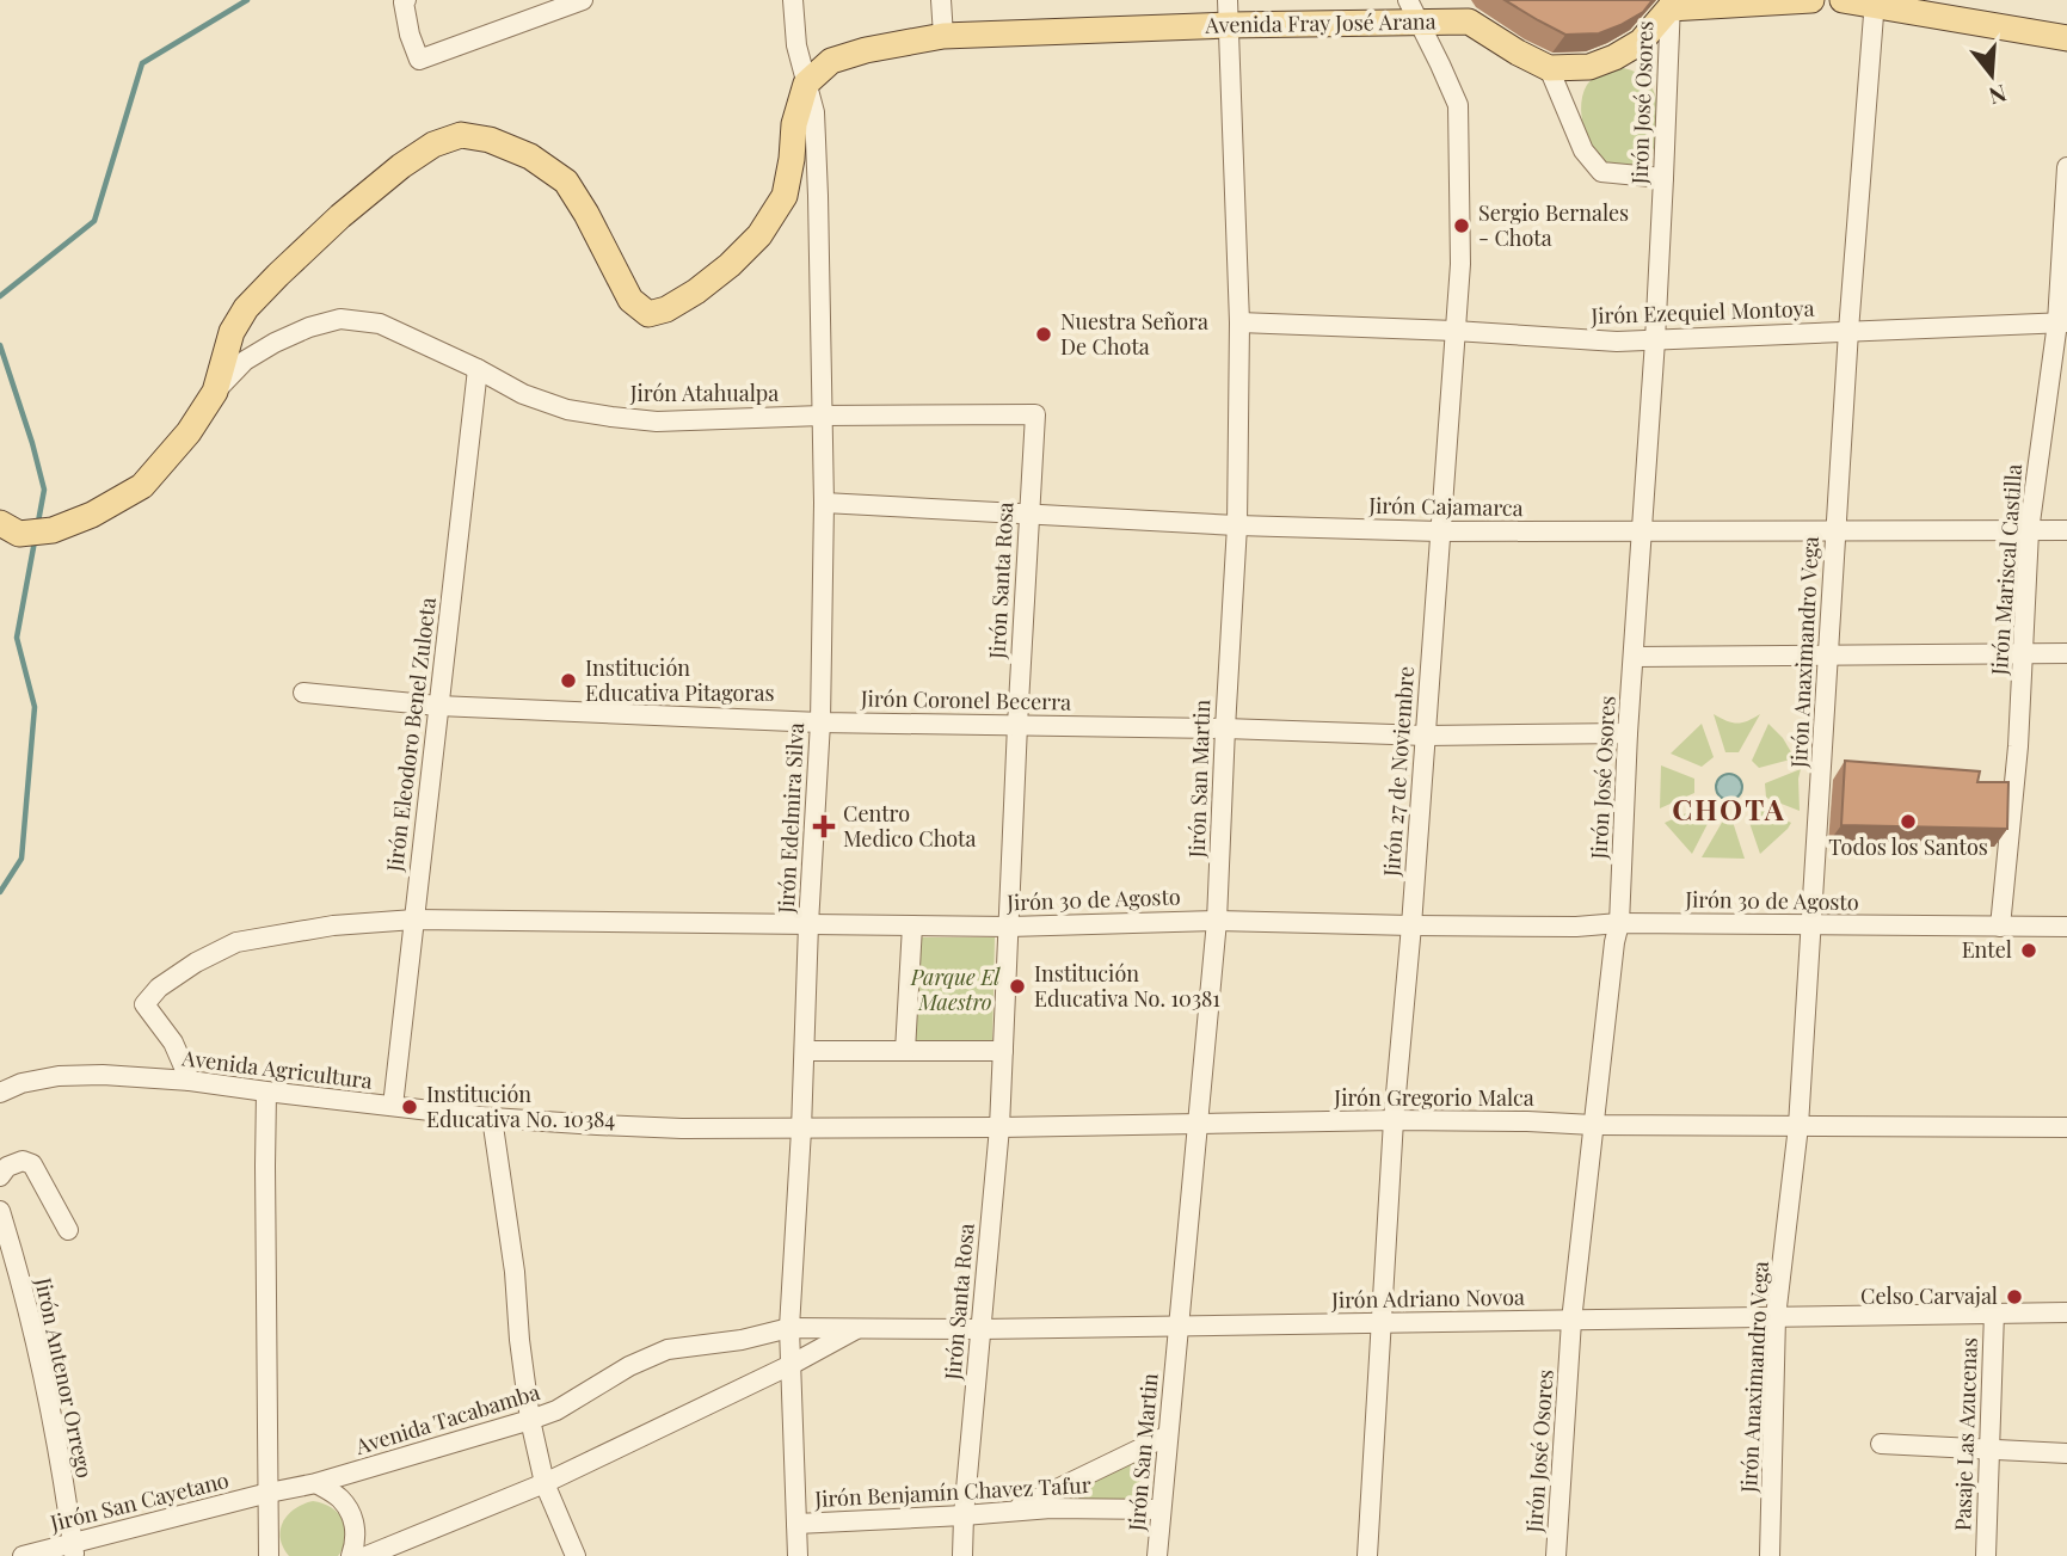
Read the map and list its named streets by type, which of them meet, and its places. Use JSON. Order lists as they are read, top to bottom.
{
  "streets": {
    "main road": ["Avenida Fray José Arana"],
    "street": [
      "Jirón José Osores",
      "Jirón Ezequiel Montoya",
      "Jirón Atahualpa",
      "Jirón Cajamarca",
      "Jirón Mariscal Castilla",
      "Jirón Santa Rosa",
      "Jirón Anaximandro Vega",
      "Jirón Coronel Becerra",
      "Jirón Eleodoro Benel Zuloeta",
      "Jirón 27 de Noviembre",
      "Jirón San Martin",
      "Jirón Edelmira Silva",
      "Jirón 30 de Agosto",
      "Avenida Agricultura",
      "Jirón Gregorio Malca",
      "Jirón Adriano Novoa",
      "Jirón Antenor Orrego",
      "Avenida Tacabamba",
      "Pasaje Las Azucenas",
      "Jirón Benjamín Chavez Tafur",
      "Jirón San Cayetano"
    ]
  },
  "crossings": [
    ["Avenida Fray José Arana", "Jirón José Osores"],
    ["Avenida Fray José Arana", "Jirón 27 de Noviembre"],
    ["Avenida Fray José Arana", "Jirón San Martin"],
    ["Avenida Fray José Arana", "Jirón Edelmira Silva"],
    ["Jirón José Osores", "Jirón Ezequiel Montoya"],
    ["Jirón José Osores", "Jirón Cajamarca"],
    ["Jirón José Osores", "Jirón Coronel Becerra"],
    ["Jirón José Osores", "Jirón 30 de Agosto"],
    ["Jirón José Osores", "Jirón Gregorio Malca"],
    ["Jirón José Osores", "Jirón Adriano Novoa"],
    ["Jirón Ezequiel Montoya", "Jirón Mariscal Castilla"],
    ["Jirón Ezequiel Montoya", "Jirón Anaximandro Vega"],
    ["Jirón Ezequiel Montoya", "Jirón 27 de Noviembre"],
    ["Jirón Ezequiel Montoya", "Jirón San Martin"],
    ["Jirón Atahualpa", "Jirón Santa Rosa"],
    ["Jirón Atahualpa", "Jirón Eleodoro Benel Zuloeta"],
    ["Jirón Atahualpa", "Jirón Edelmira Silva"],
    ["Jirón Cajamarca", "Jirón Mariscal Castilla"],
    ["Jirón Cajamarca", "Jirón Santa Rosa"],
    ["Jirón Cajamarca", "Jirón Anaximandro Vega"],
    ["Jirón Cajamarca", "Jirón 27 de Noviembre"],
    ["Jirón Cajamarca", "Jirón San Martin"],
    ["Jirón Cajamarca", "Jirón Edelmira Silva"],
    ["Jirón Mariscal Castilla", "Jirón 30 de Agosto"],
    ["Jirón Santa Rosa", "Jirón Coronel Becerra"],
    ["Jirón Santa Rosa", "Jirón 30 de Agosto"],
    ["Jirón Santa Rosa", "Jirón Gregorio Malca"],
    ["Jirón Santa Rosa", "Jirón Adriano Novoa"],
    ["Jirón Santa Rosa", "Jirón Benjamín Chavez Tafur"],
    ["Jirón Anaximandro Vega", "Jirón 30 de Agosto"],
    ["Jirón Anaximandro Vega", "Jirón Gregorio Malca"],
    ["Jirón Anaximandro Vega", "Jirón Adriano Novoa"],
    ["Jirón Coronel Becerra", "Jirón Eleodoro Benel Zuloeta"],
    ["Jirón Coronel Becerra", "Jirón 27 de Noviembre"],
    ["Jirón Coronel Becerra", "Jirón San Martin"],
    ["Jirón Coronel Becerra", "Jirón Edelmira Silva"],
    ["Jirón Eleodoro Benel Zuloeta", "Jirón 30 de Agosto"],
    ["Jirón Eleodoro Benel Zuloeta", "Avenida Agricultura"],
    ["Jirón 27 de Noviembre", "Jirón 30 de Agosto"],
    ["Jirón 27 de Noviembre", "Jirón Gregorio Malca"],
    ["Jirón 27 de Noviembre", "Jirón Adriano Novoa"],
    ["Jirón San Martin", "Jirón 30 de Agosto"],
    ["Jirón San Martin", "Jirón Gregorio Malca"],
    ["Jirón San Martin", "Jirón Adriano Novoa"],
    ["Jirón San Martin", "Jirón Benjamín Chavez Tafur"],
    ["Jirón Edelmira Silva", "Jirón 30 de Agosto"],
    ["Jirón Edelmira Silva", "Avenida Agricultura"],
    ["Jirón Edelmira Silva", "Jirón Gregorio Malca"],
    ["Jirón Edelmira Silva", "Jirón Adriano Novoa"],
    ["Jirón Edelmira Silva", "Avenida Tacabamba"],
    ["Jirón Edelmira Silva", "Jirón Benjamín Chavez Tafur"],
    ["Jirón 30 de Agosto", "Avenida Agricultura"],
    ["Avenida Agricultura", "Jirón Gregorio Malca"],
    ["Jirón Adriano Novoa", "Avenida Tacabamba"],
    ["Jirón Adriano Novoa", "Pasaje Las Azucenas"],
    ["Jirón Antenor Orrego", "Jirón San Cayetano"],
    ["Avenida Tacabamba", "Jirón San Cayetano"]
  ],
  "districts": ["CHOTA"],
  "parks": ["Parque El Maestro"],
  "places": {
    "other": [
      "Sergio Bernales - Chota",
      "Nuestra Señora De Chota",
      "Institución Educativa Pitagoras",
      "Todos los Santos",
      "Entel",
      "Institución Educativa No. 10381",
      "Institución Educativa No. 10384",
      "Celso Carvajal"
    ],
    "health": ["Centro Medico Chota"]
  },
  "north": "bottom"
}
